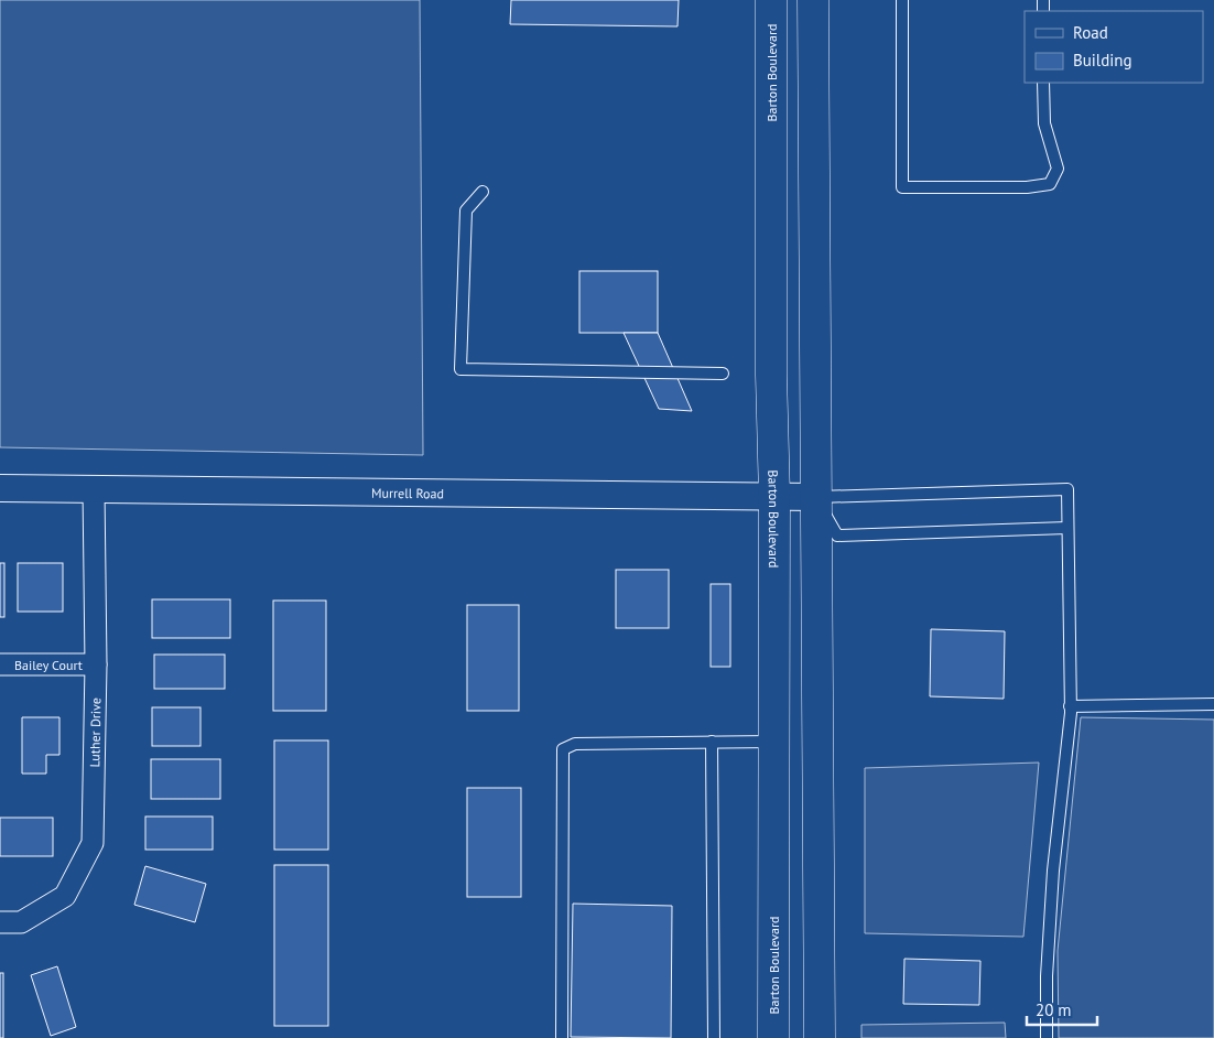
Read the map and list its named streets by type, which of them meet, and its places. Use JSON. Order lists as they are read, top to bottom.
{
  "streets": {
    "main road": ["Barton Boulevard"],
    "street": ["Murrell Road", "Bailey Court", "Luther Drive"]
  },
  "crossings": [
    ["Barton Boulevard", "Murrell Road"],
    ["Murrell Road", "Luther Drive"],
    ["Bailey Court", "Luther Drive"]
  ],
  "legend": ["Road", "Building"],
  "scale_bar": "20 m"
}
